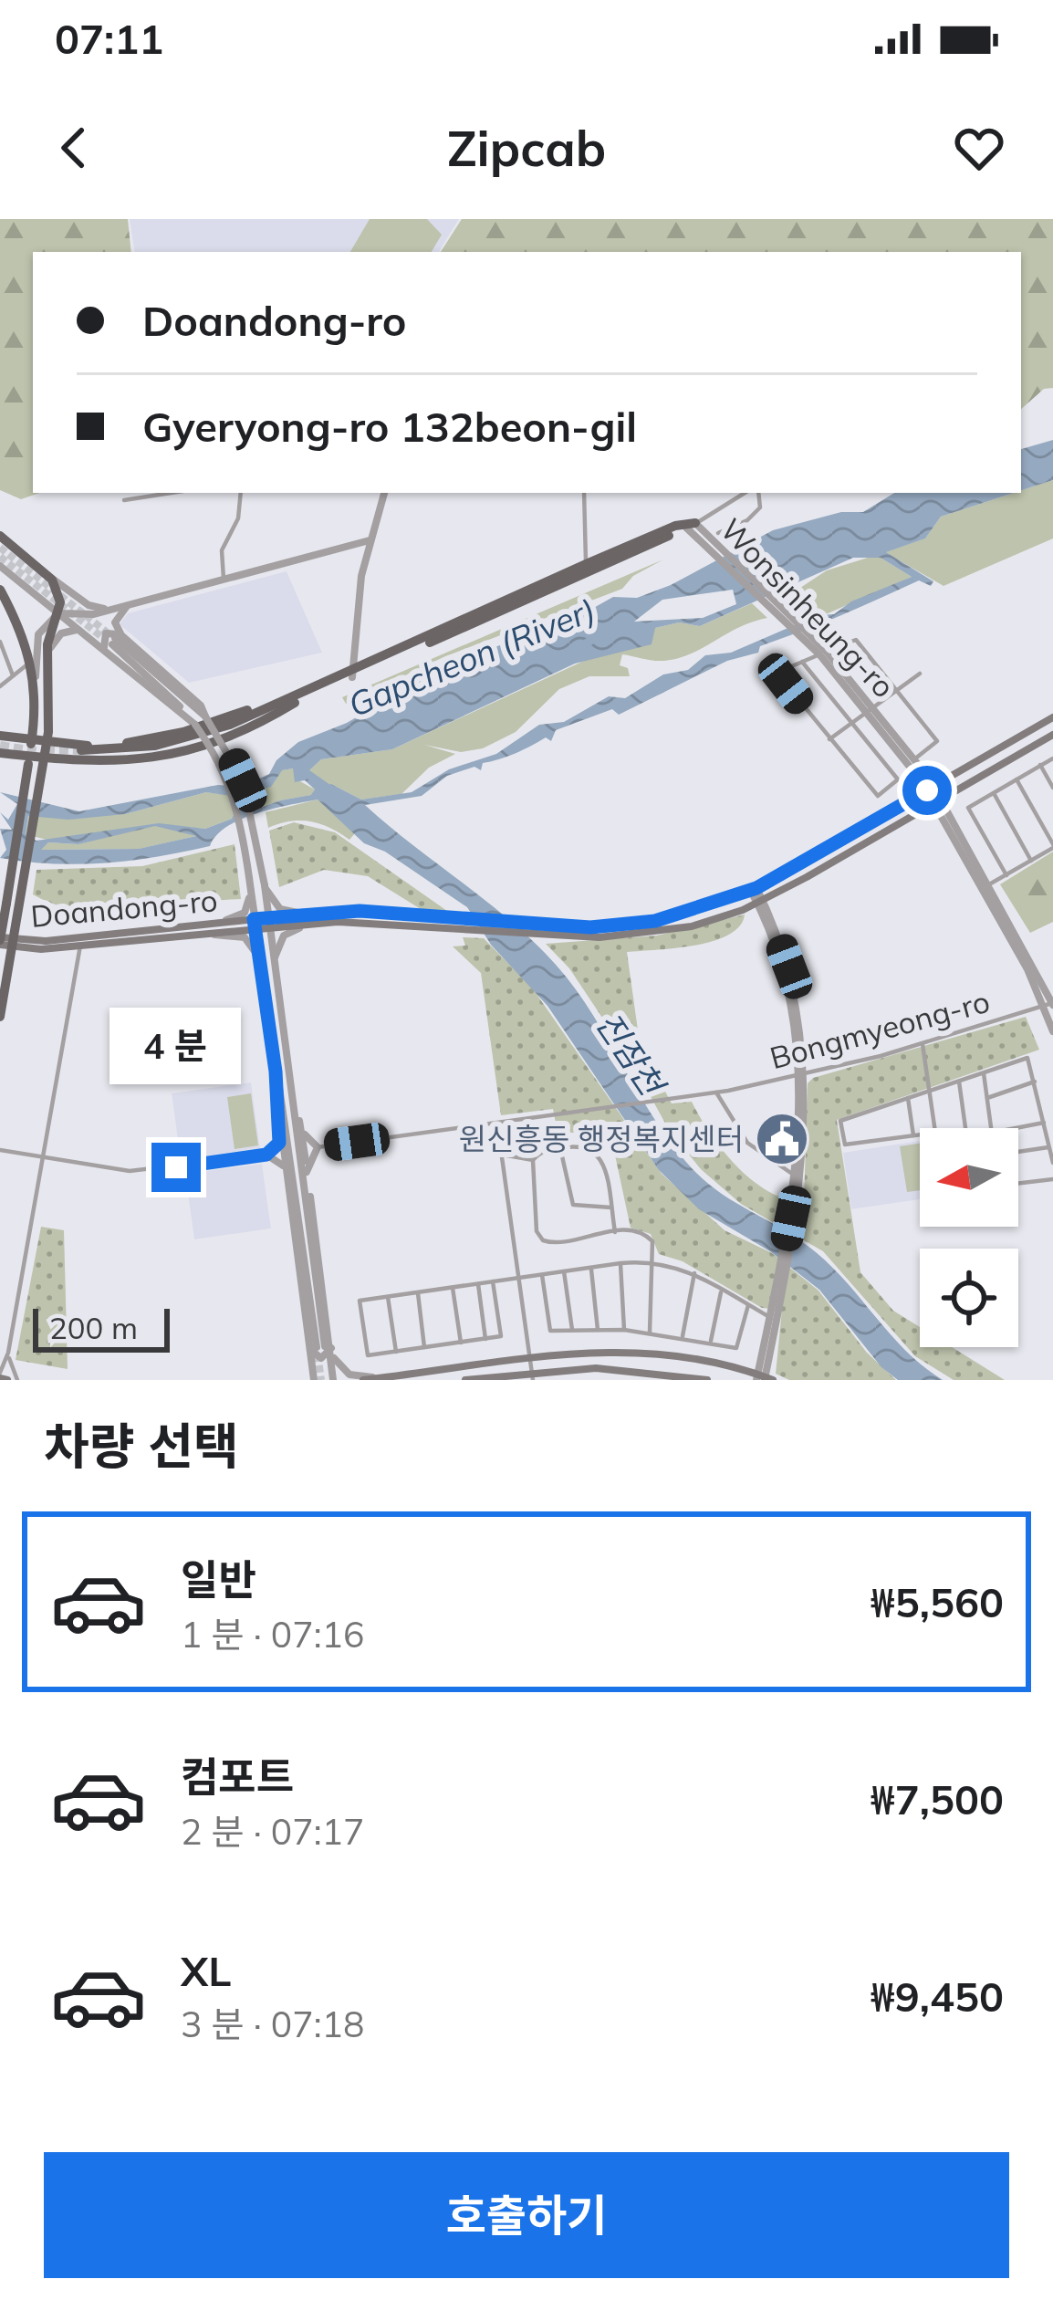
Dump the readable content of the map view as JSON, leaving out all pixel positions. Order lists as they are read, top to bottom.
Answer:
{
  "streets": {
    "main road": ["Doandong-ro"],
    "street": ["Wonsinheung-ro", "Bongmyeong-ro"]
  },
  "crossings": [
    ["Wonsinheung-ro", "Doandong-ro"],
    ["Wonsinheung-ro", "Bongmyeong-ro"]
  ],
  "water": ["Gapcheon (River)", "진잠천"],
  "places": {
    "public building": ["원신흥동 행정복지센터"]
  },
  "scale_bar": "200 m",
  "north": "left",
  "page": {
    "status": "07:11",
    "header": "Zipcab",
    "banner": ["Doandong-ro", "Gyeryong-ro 132beon-gil"],
    "bubble": "4 분",
    "scale": "200 m",
    "heading": "차량 선택",
    "list": [
      {
        "name": "일반",
        "note": "1 분 · 07:16",
        "value": "₩5,560"
      },
      {
        "name": "컴포트",
        "note": "2 분 · 07:17",
        "value": "₩7,500"
      },
      {
        "name": "XL",
        "note": "3 분 · 07:18",
        "value": "₩9,450"
      }
    ],
    "buttons": "호출하기"
  }
}
